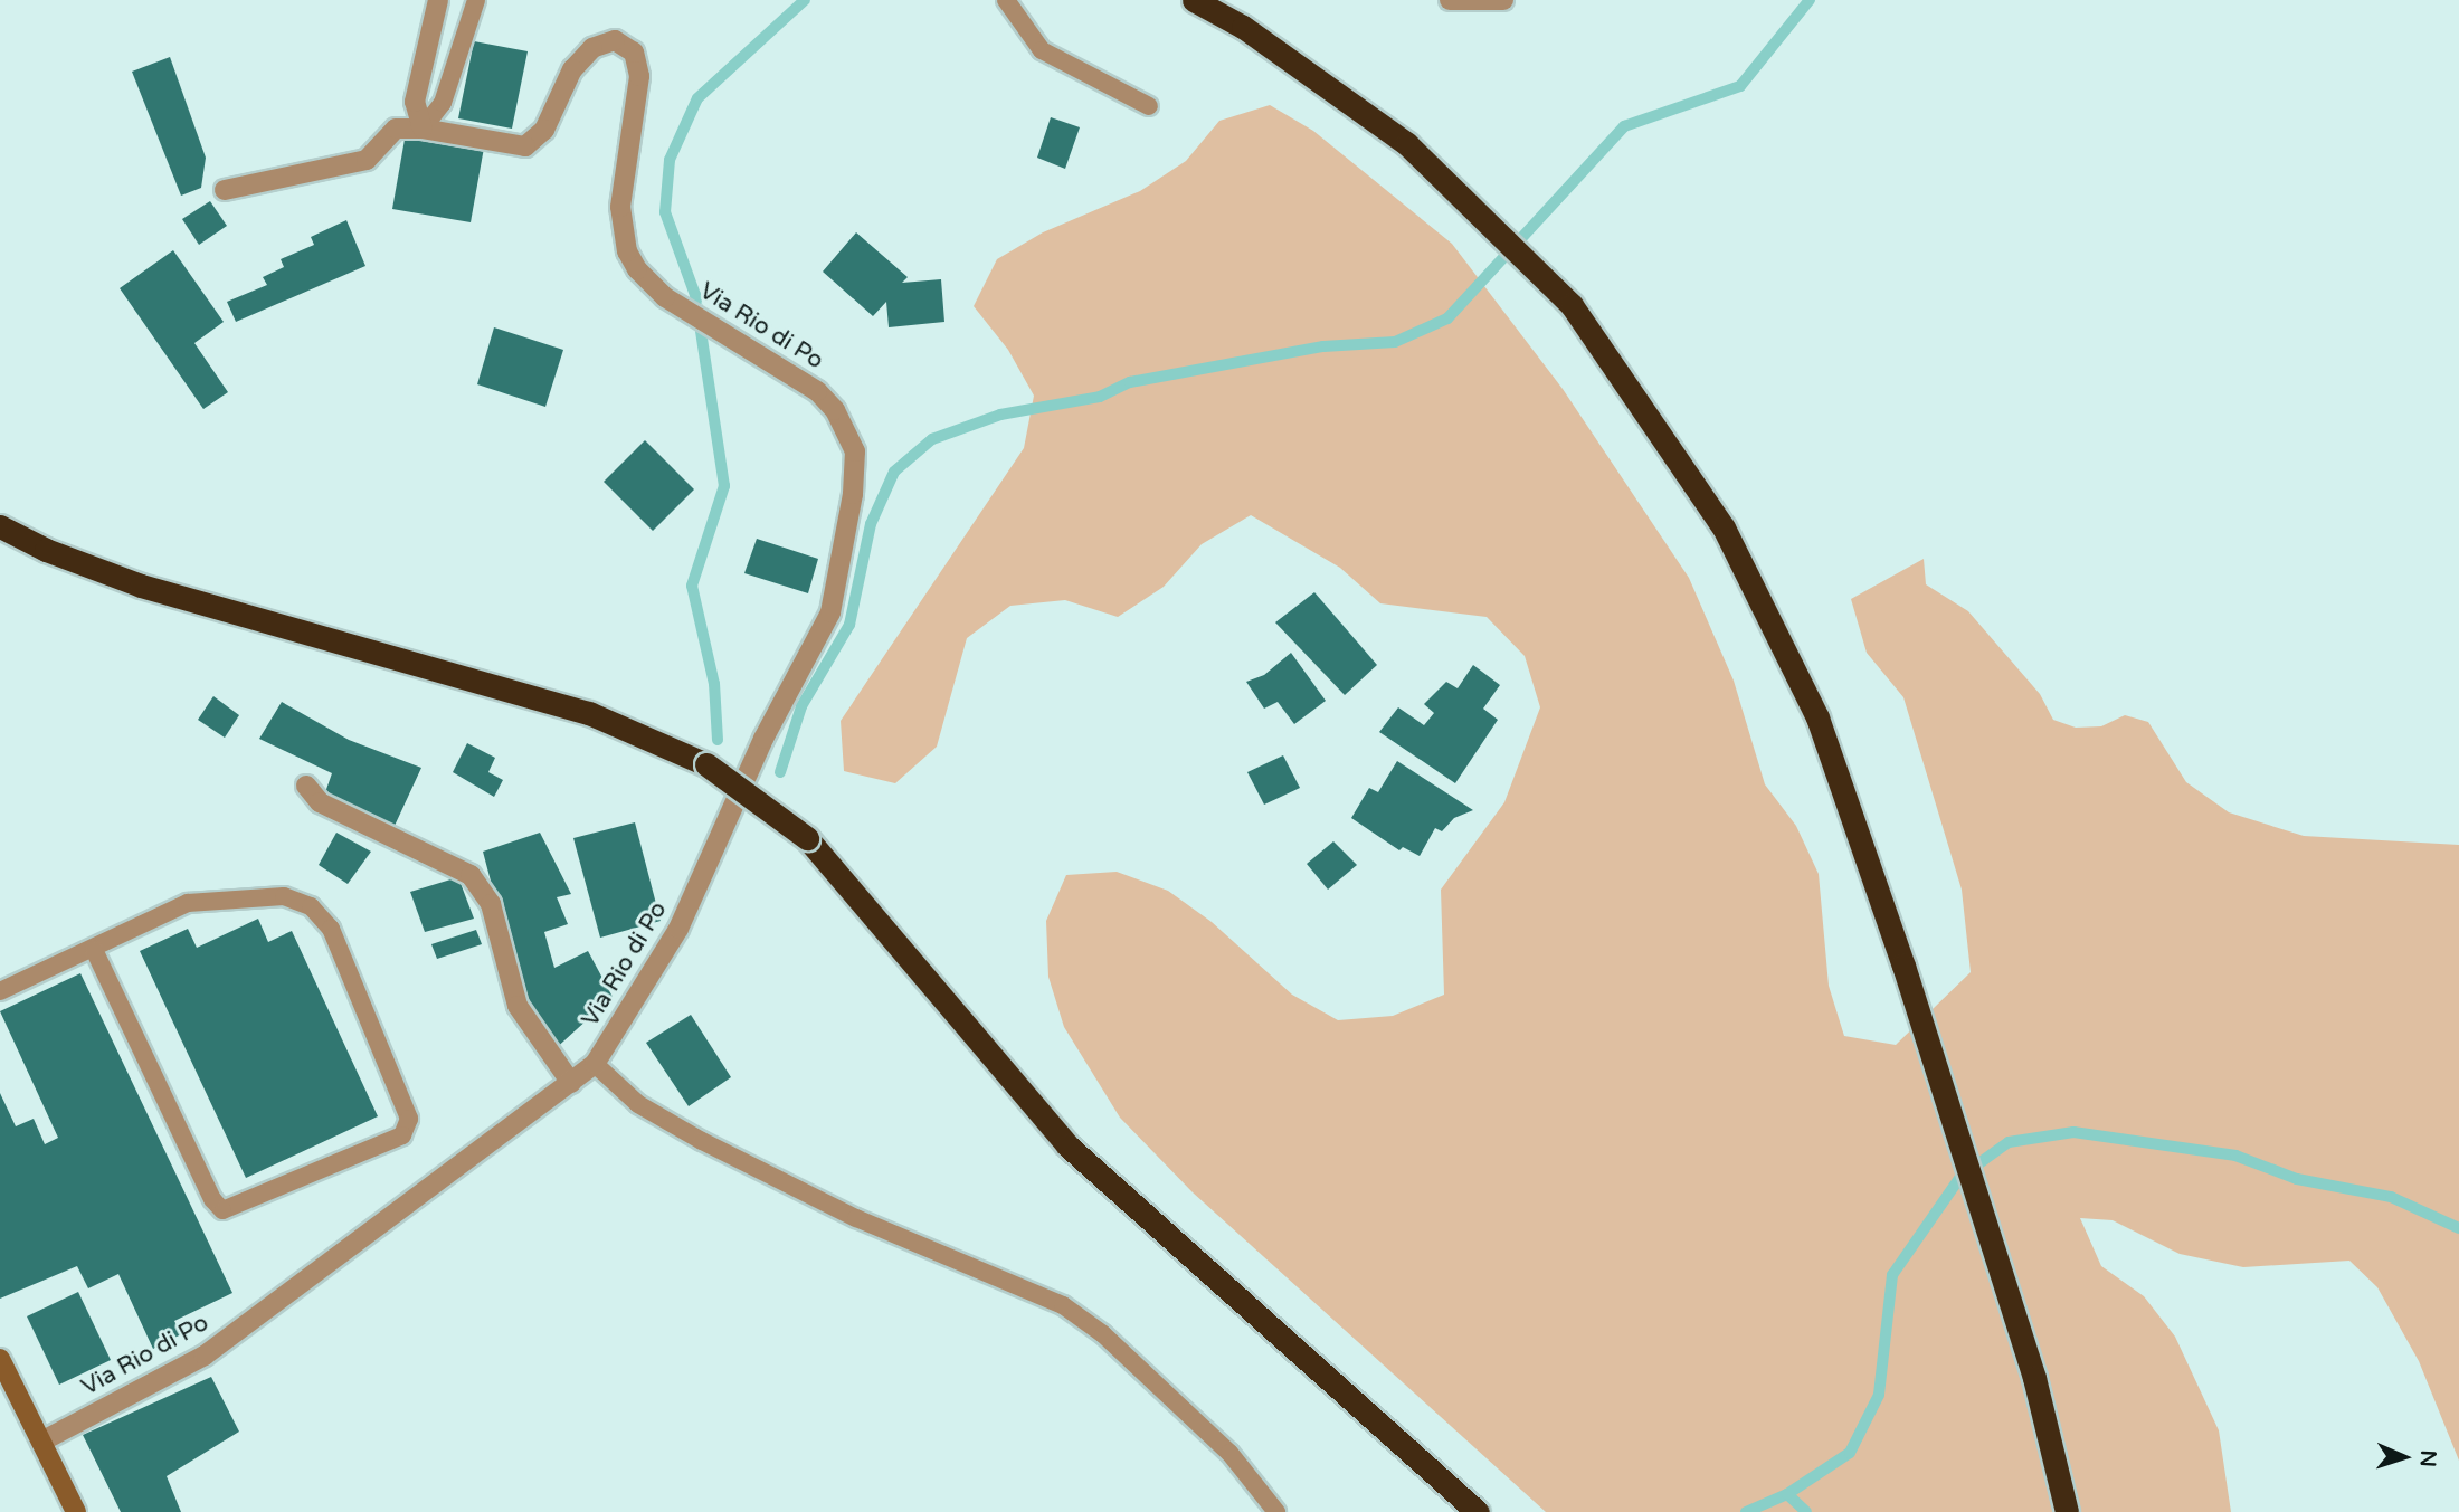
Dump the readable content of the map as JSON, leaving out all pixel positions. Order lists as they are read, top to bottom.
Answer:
{
  "streets": {
    "street": ["Via Rio di Po"]
  },
  "north": "right"
}
